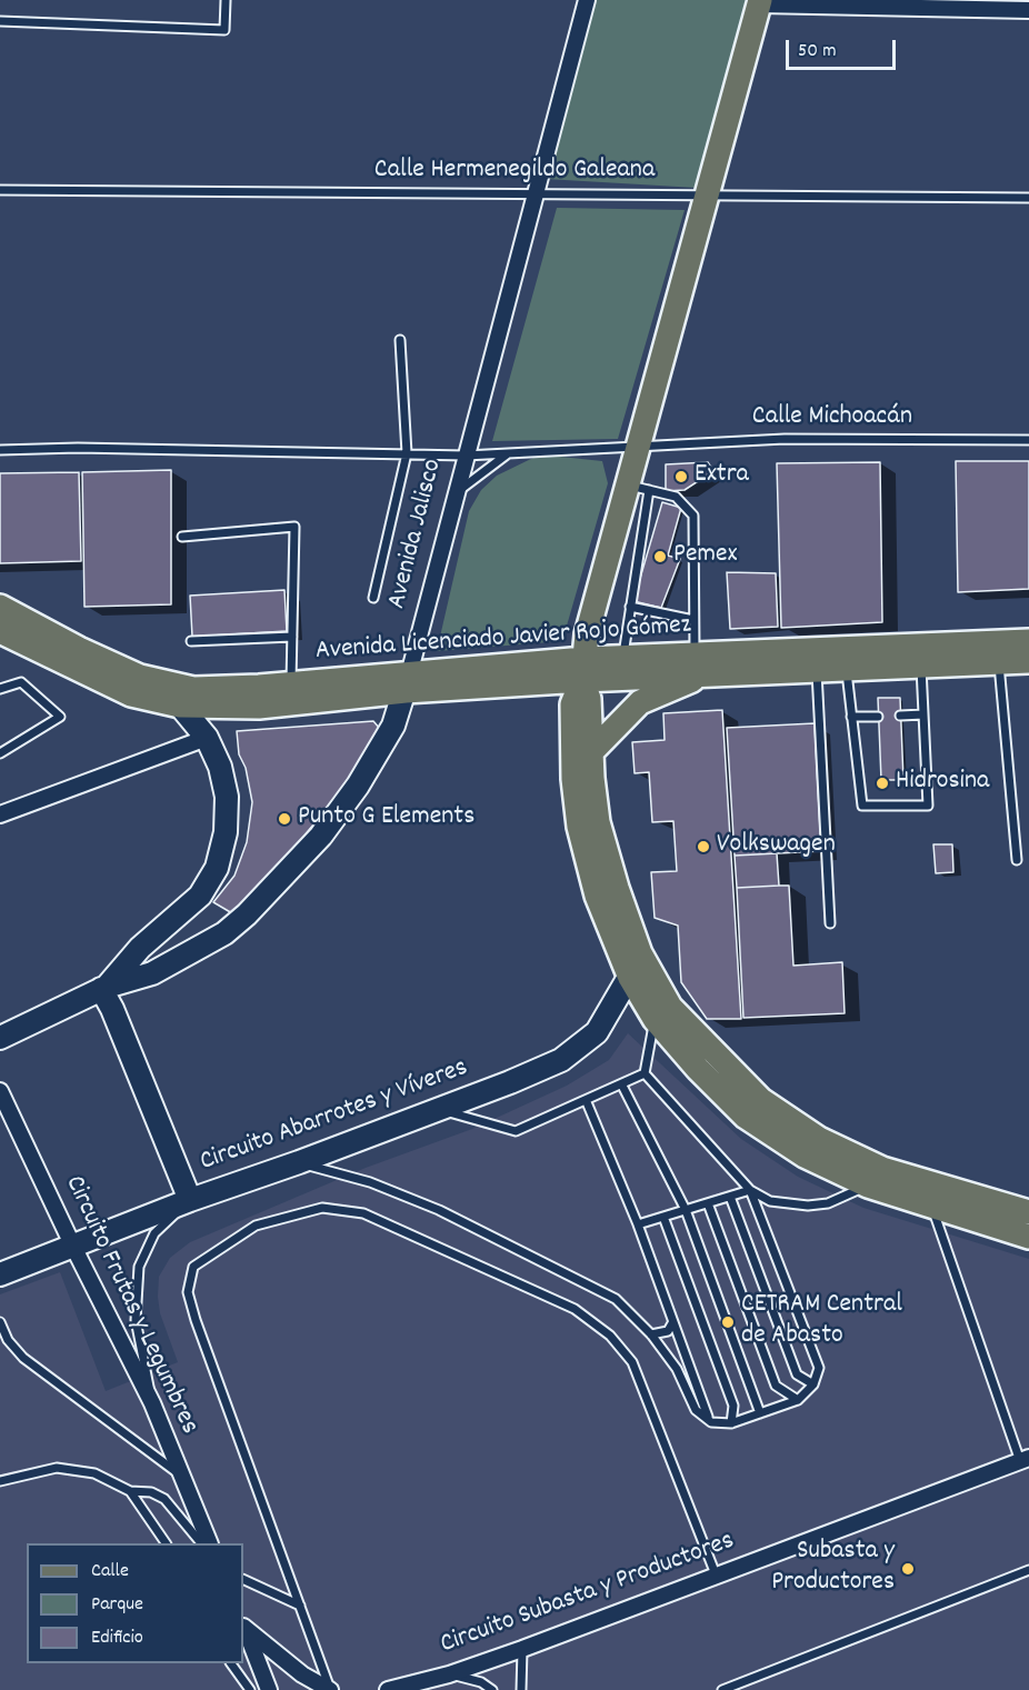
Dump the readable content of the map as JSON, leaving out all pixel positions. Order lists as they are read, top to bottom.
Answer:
{
  "streets": {
    "main road": ["Avenida Jalisco", "Avenida Licenciado Javier Rojo Gómez", "Circuito Abarrotes y Víveres"],
    "street": ["Circuito Frutas y Legumbres", "Circuito Subasta y Productores"],
    "lane": ["Calle Hermenegildo Galeana", "Calle Michoacán"]
  },
  "crossings": [
    ["Calle Hermenegildo Galeana", "Avenida Jalisco"],
    ["Calle Michoacán", "Avenida Jalisco"],
    ["Avenida Jalisco", "Avenida Licenciado Javier Rojo Gómez"],
    ["Circuito Abarrotes y Víveres", "Circuito Frutas y Legumbres"]
  ],
  "places": [
    "Extra",
    "Pemex",
    "Hidrosina",
    "Punto G Elements",
    "Volkswagen",
    "CETRAM Central de Abasto",
    "Subasta y Productores"
  ],
  "legend": ["Calle", "Parque", "Edificio"],
  "scale_bar": "50 m"
}
